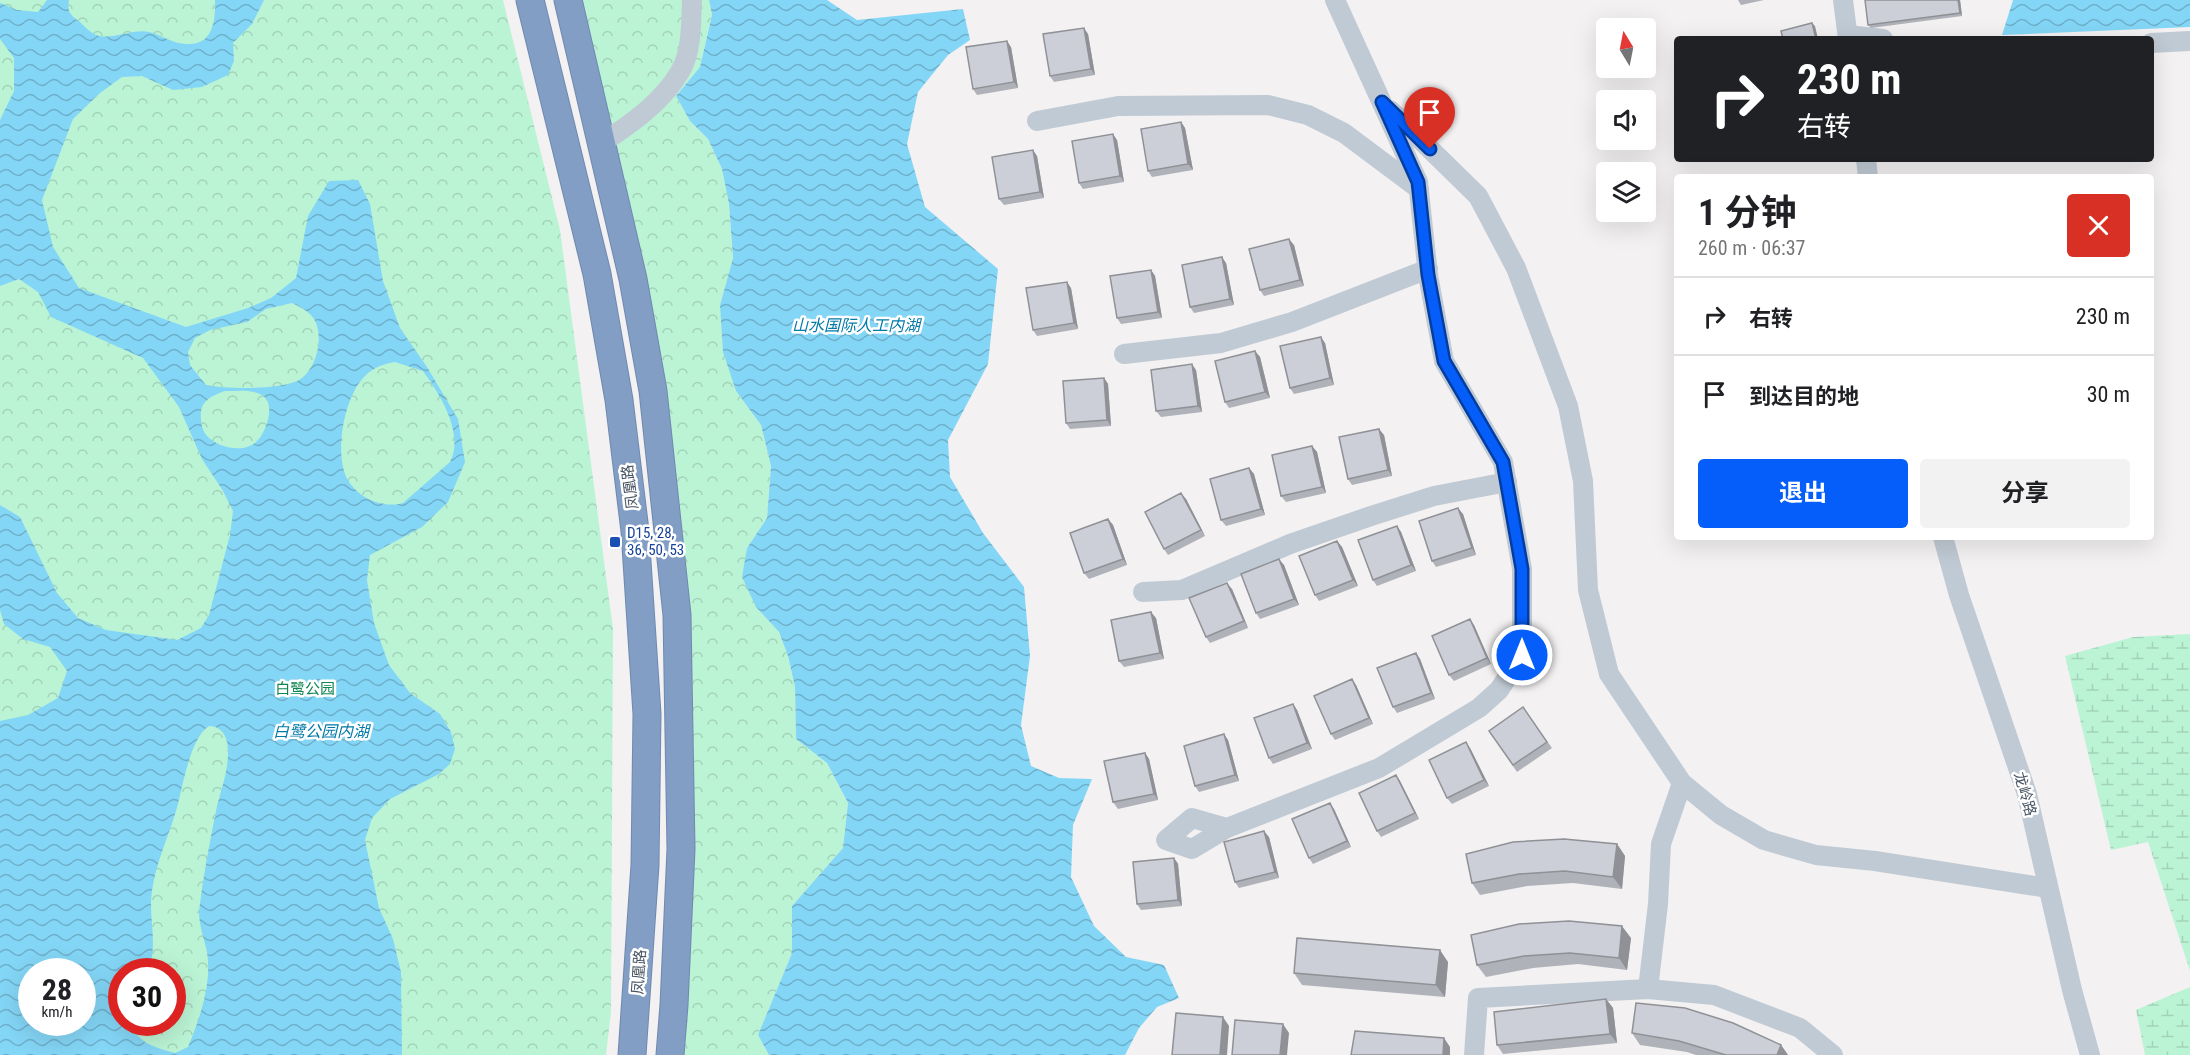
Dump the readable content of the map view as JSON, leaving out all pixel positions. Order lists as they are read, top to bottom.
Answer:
{
  "streets": {
    "highway": ["凤凰路"],
    "street": ["龙岭路"]
  },
  "water": ["山水国际人工内湖", "白鹭公园内湖"],
  "parks": ["白鹭公园"],
  "places": {
    "transit": ["D15, 28, 36, 50, 53"]
  },
  "north": "top",
  "page": {
    "turn": ["230 m", "右转"],
    "heading": ["1 分钟", "260 m · 06:37"],
    "list": [
      {
        "name": "右转",
        "value": "230 m"
      },
      {
        "name": "到达目的地",
        "value": "30 m"
      }
    ],
    "buttons": ["退出", "分享"],
    "speed": "28 km/h",
    "limit": "30"
  }
}
